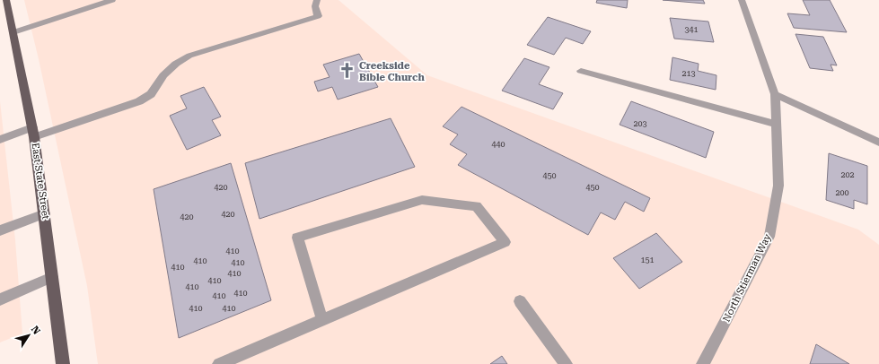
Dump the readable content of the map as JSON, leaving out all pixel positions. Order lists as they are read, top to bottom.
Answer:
{
  "streets": {
    "main road": ["East State Street"],
    "street": ["North Stierman Way"]
  },
  "places": {
    "church": ["Creekside Bible Church"]
  },
  "house_numbers": [
    "341",
    "213",
    "203",
    "440",
    "202",
    "450",
    "420",
    "450",
    "200",
    "420",
    "420",
    "410",
    "151",
    "410",
    "410",
    "410",
    "410",
    "410",
    "410",
    "410",
    "410",
    "410",
    "410"
  ],
  "north": "top right"
}
